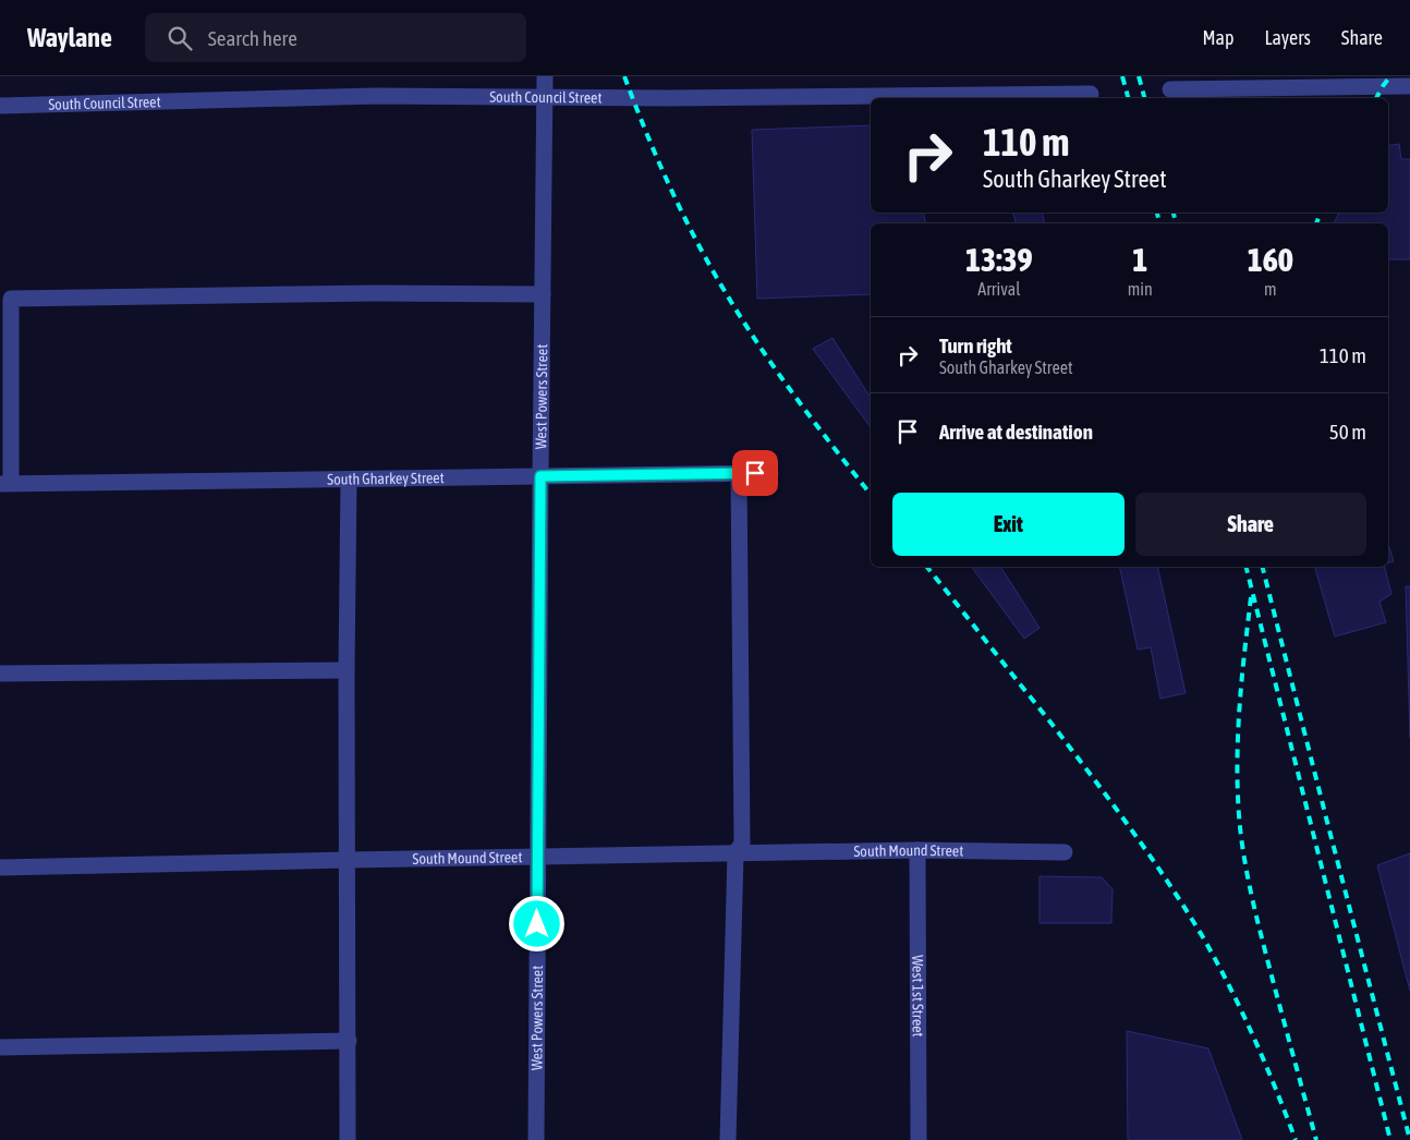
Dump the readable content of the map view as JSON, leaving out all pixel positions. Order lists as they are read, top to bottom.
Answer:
{
  "streets": {
    "street": [
      "South Council Street",
      "West Powers Street",
      "South Gharkey Street",
      "South Mound Street",
      "West 1st Street"
    ]
  },
  "crossings": [
    ["South Council Street", "West Powers Street"],
    ["West Powers Street", "South Gharkey Street"],
    ["West Powers Street", "South Mound Street"],
    ["South Mound Street", "West 1st Street"]
  ],
  "page": {
    "header": "Waylane",
    "search": "Search here",
    "nav": ["Map", "Layers", "Share"],
    "turn": ["110 m", "South Gharkey Street"],
    "eta": [
      "13:39",
      "Arrival",
      "1",
      "min",
      "160",
      "m"
    ],
    "list": [
      {
        "name": "Turn right",
        "note": "South Gharkey Street",
        "value": "110 m"
      },
      {
        "name": "Arrive at destination",
        "value": "50 m"
      }
    ],
    "buttons": ["Exit", "Share"]
  }
}
